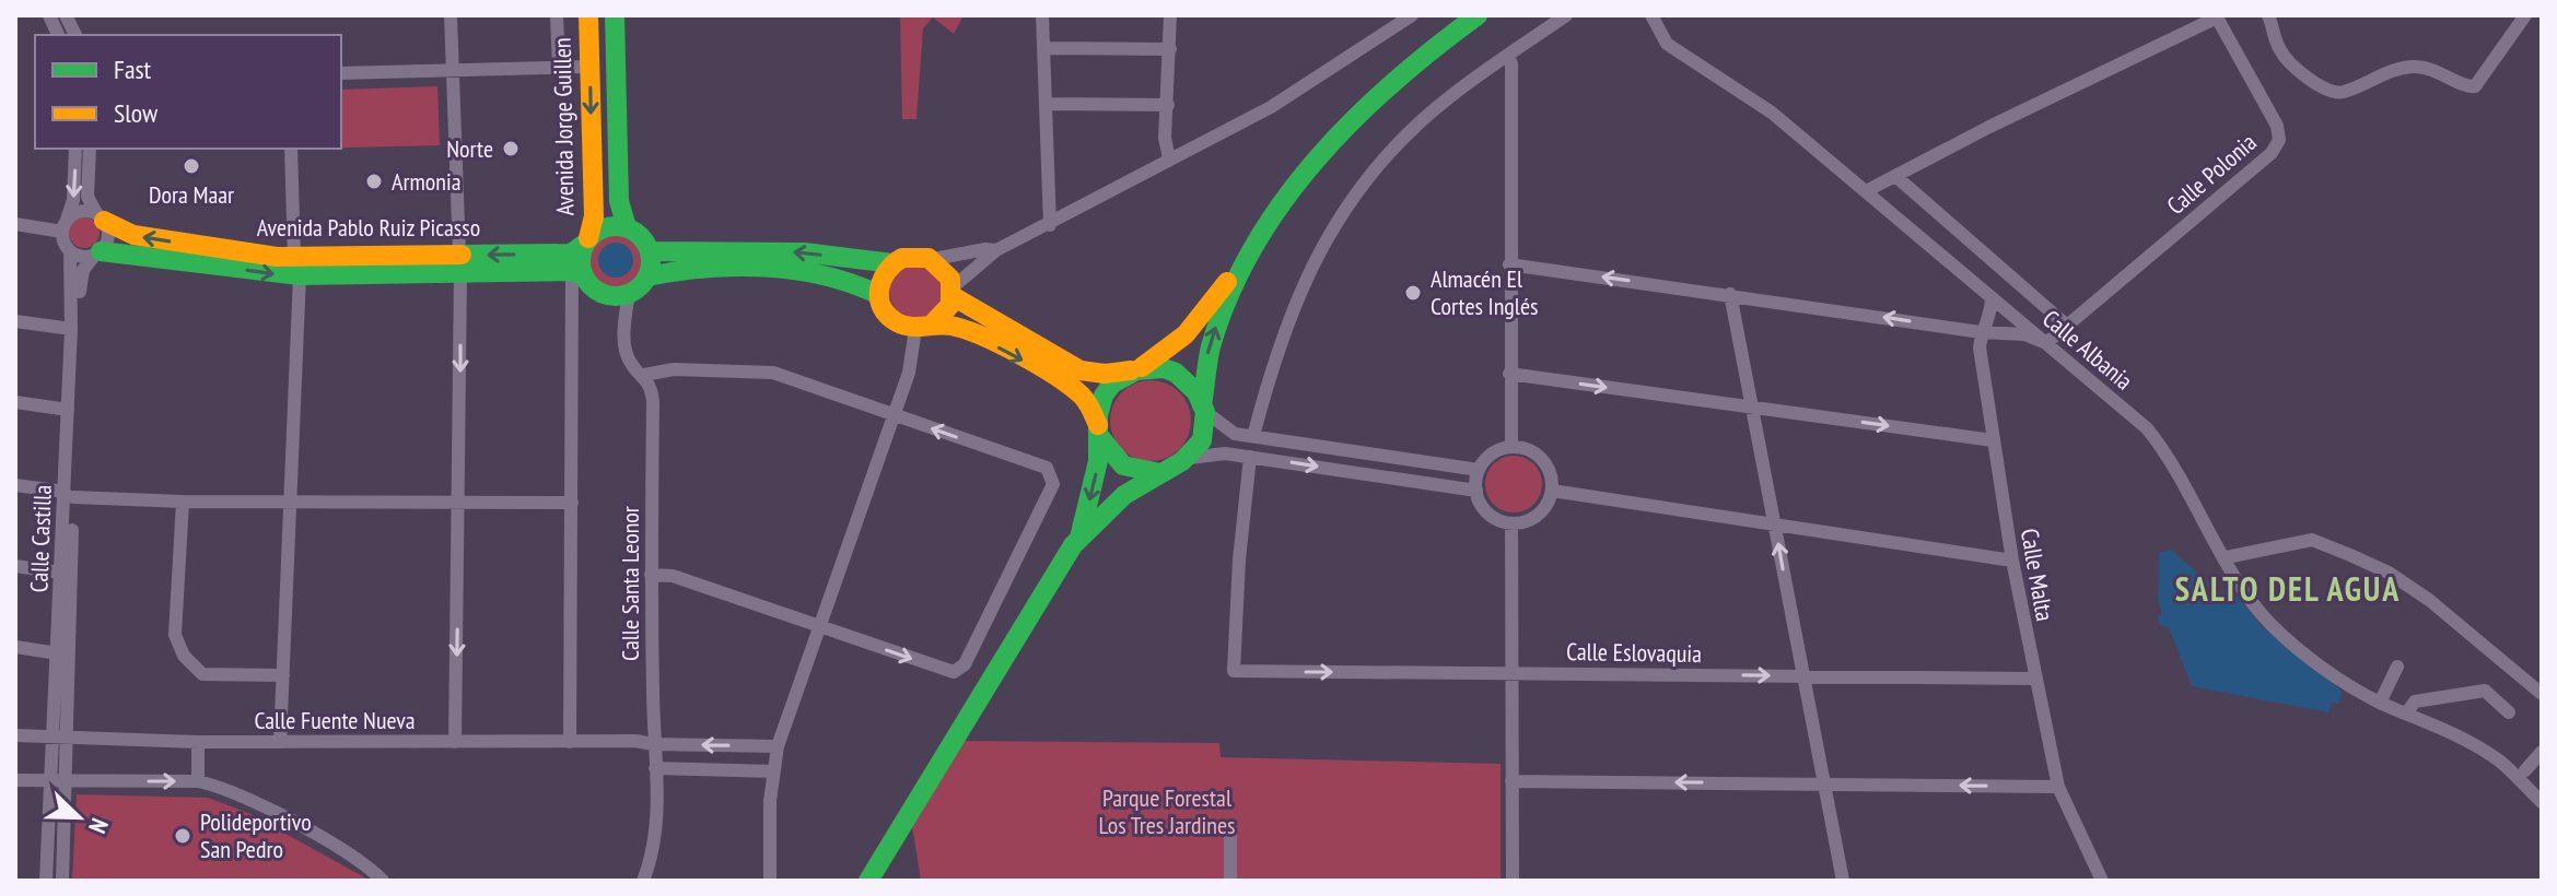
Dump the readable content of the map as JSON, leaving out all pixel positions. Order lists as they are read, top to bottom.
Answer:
{
  "streets": {
    "street": [
      "Avenida Jorge Guillen",
      "Calle Polonia",
      "Avenida Pablo Ruiz Picasso",
      "Calle Albania",
      "Calle Castilla",
      "Calle Malta",
      "Calle Santa Leonor",
      "Calle Eslovaquia",
      "Calle Fuente Nueva"
    ]
  },
  "crossings": [
    ["Avenida Jorge Guillen", "Avenida Pablo Ruiz Picasso"],
    ["Avenida Jorge Guillen", "Calle Santa Leonor"],
    ["Calle Polonia", "Calle Albania"],
    ["Avenida Pablo Ruiz Picasso", "Calle Castilla"],
    ["Avenida Pablo Ruiz Picasso", "Calle Santa Leonor"],
    ["Calle Castilla", "Calle Fuente Nueva"],
    ["Calle Malta", "Calle Eslovaquia"],
    ["Calle Santa Leonor", "Calle Fuente Nueva"]
  ],
  "districts": ["SALTO DEL AGUA"],
  "parks": ["Parque Forestal Los Tres Jardines"],
  "places": [
    "Norte",
    "Dora Maar",
    "Armonia",
    "Almacén El Cortes Inglés",
    "Polideportivo San Pedro"
  ],
  "legend": ["Fast", "Slow"],
  "north": "bottom right"
}
